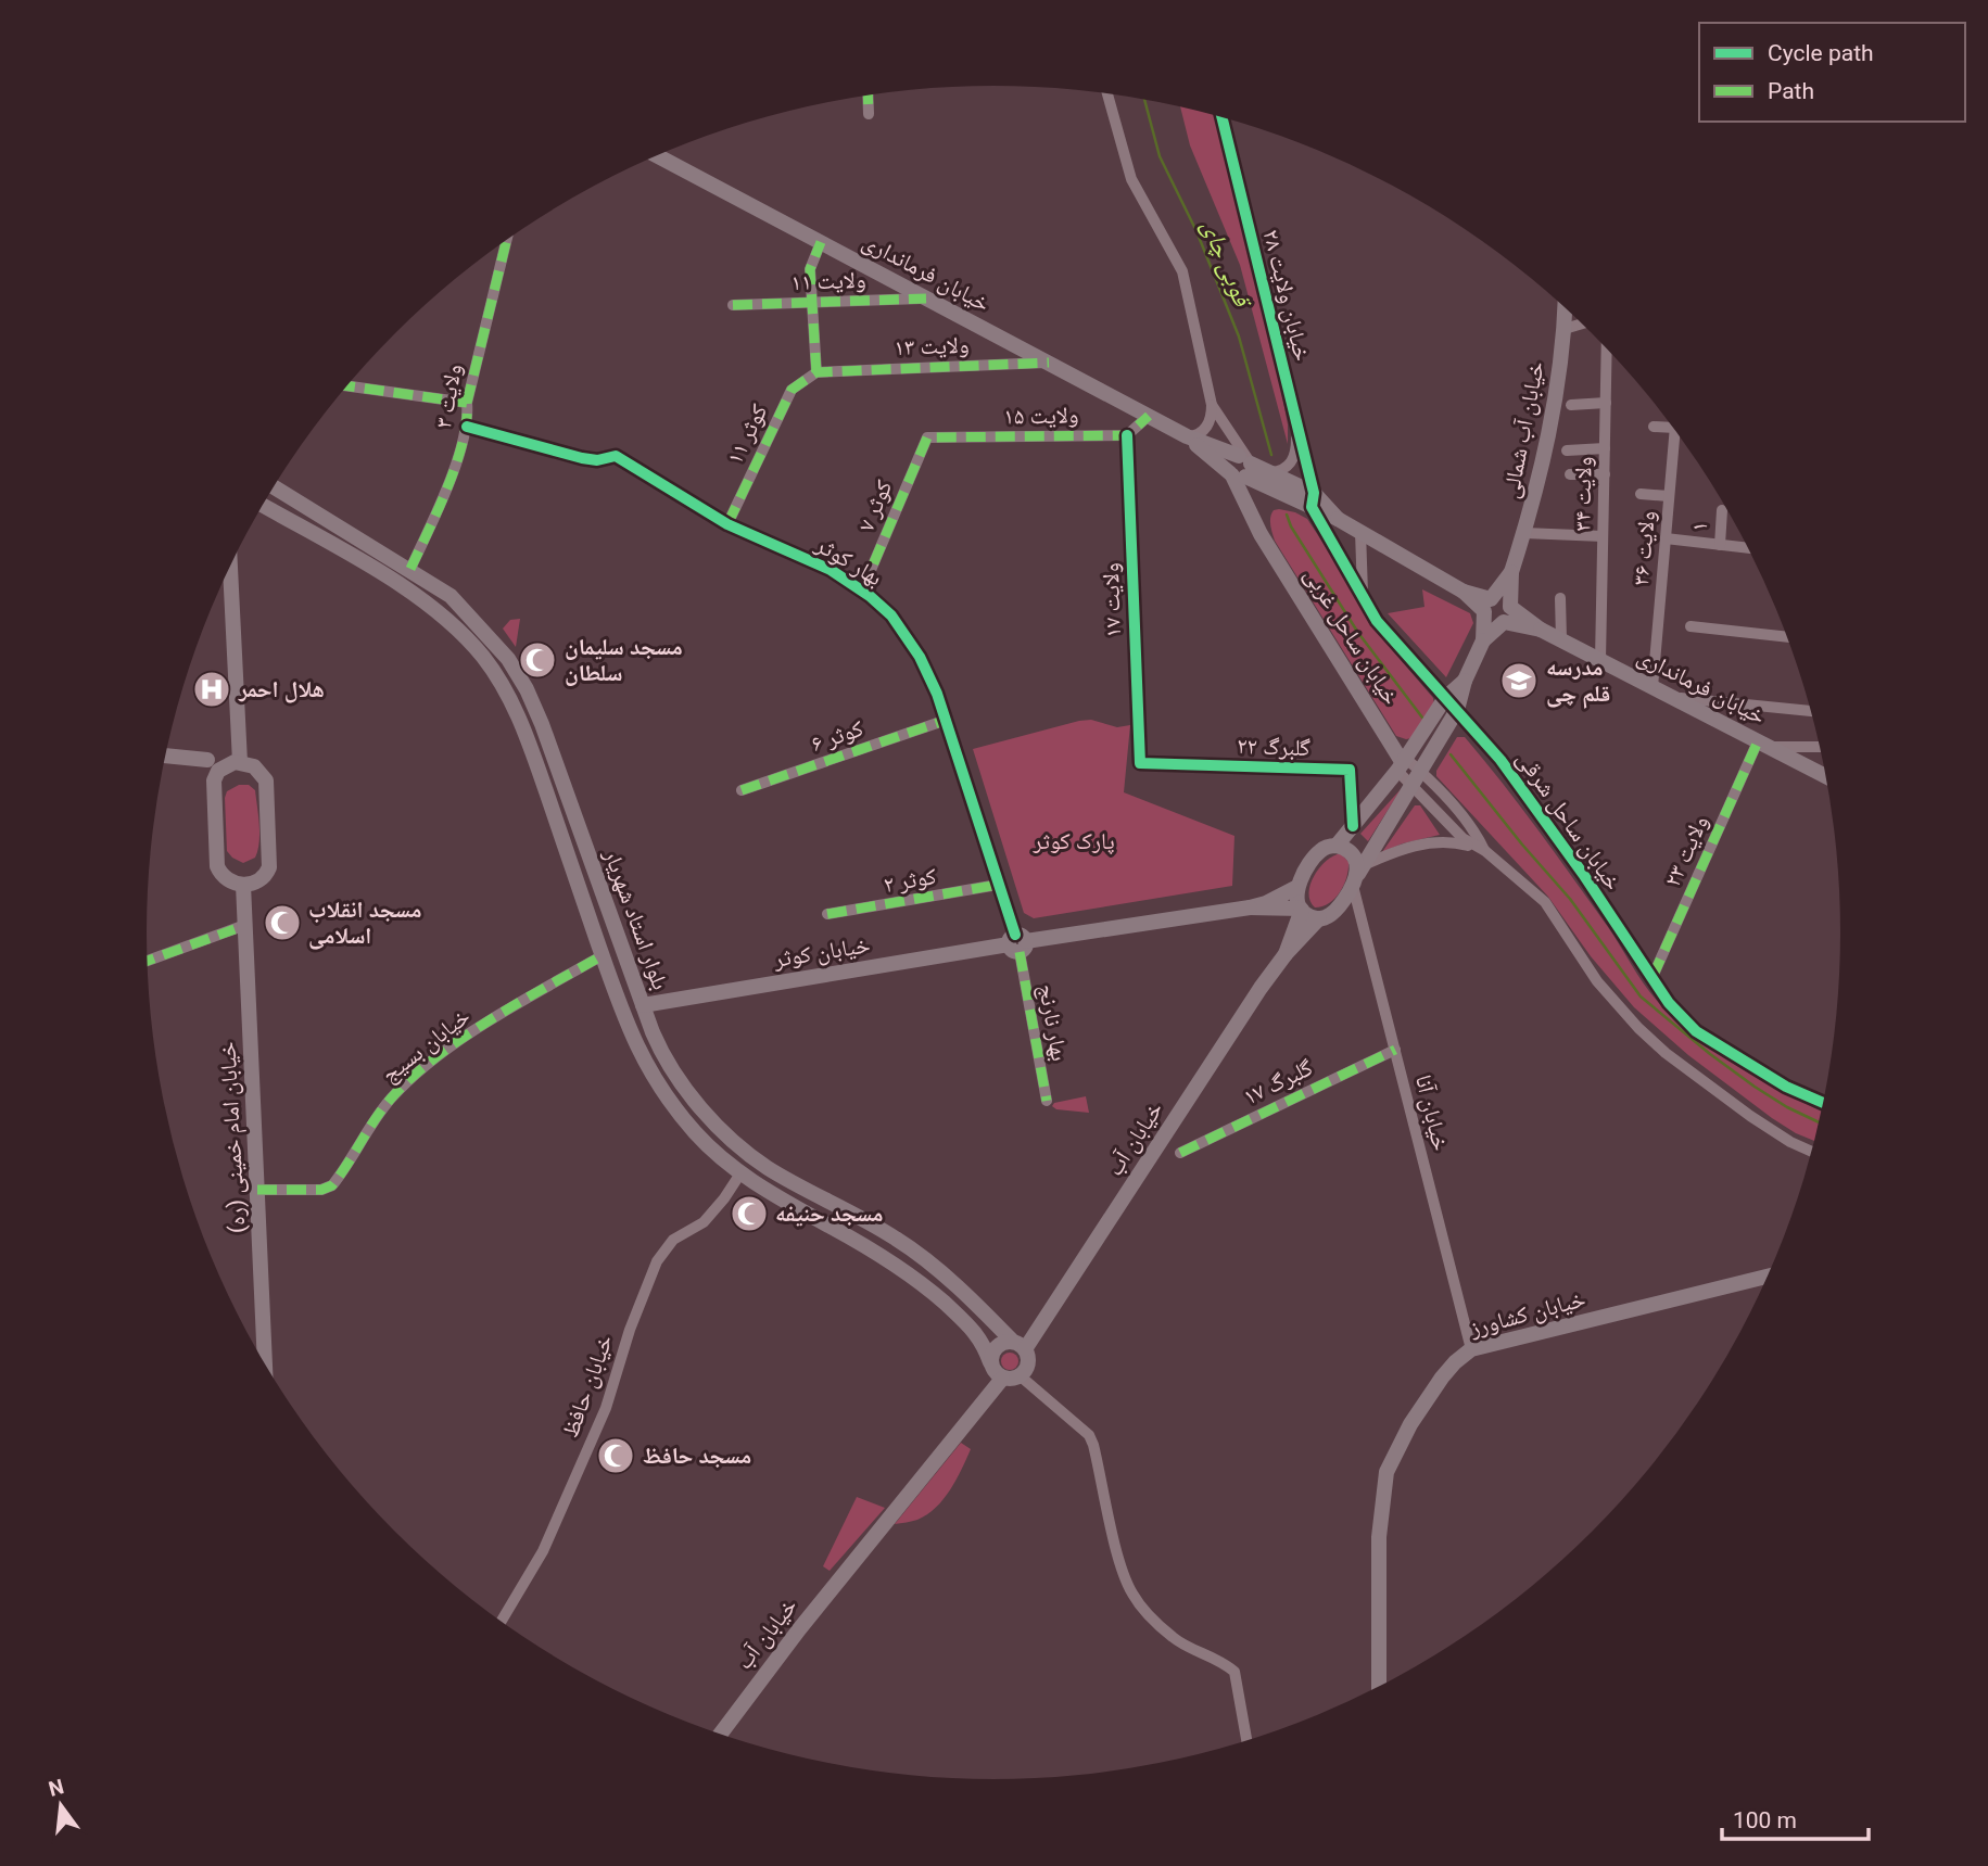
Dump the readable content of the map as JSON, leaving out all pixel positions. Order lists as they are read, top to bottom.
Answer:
{
  "streets": {
    "main road": [
      "خیابان فرمانداری",
      "خیابان آب شمالی",
      "خیابان ساحل غربی",
      "بلوار استاد شهریار",
      "خیابان کوثر",
      "خیابان امام خمینی (ره)",
      "خیابان آب",
      "خیابان کشاورز"
    ],
    "street": [
      "ولایت ۱۱",
      "خیابان ولایت ۲۸",
      "ولایت ۱۳",
      "ولایت ۳",
      "ولایت ۱۵",
      "کوثر ۱۱",
      "ولایت ۳۴",
      "کوثر ۷",
      "۱",
      "ولایت ۳۶",
      "بهار کوثر",
      "ولایت ۱۷",
      "کوثر ۶",
      "گلبرگ ۲۲",
      "خیابان ساحل شرقی",
      "ولایت ۲۳",
      "کوثر ۲",
      "بهار نارنج",
      "خیابان بسیج",
      "گلبرگ ۱۷",
      "خیابان آنا",
      "خیابان حافظ"
    ]
  },
  "crossings": [
    ["خیابان فرمانداری", "ولایت ۱۱"],
    ["خیابان فرمانداری", "خیابان ولایت ۲۸"],
    ["خیابان فرمانداری", "ولایت ۱۳"],
    ["خیابان فرمانداری", "خیابان آب شمالی"],
    ["خیابان فرمانداری", "ولایت ۳۴"],
    ["خیابان فرمانداری", "ولایت ۳۶"],
    ["خیابان فرمانداری", "خیابان ساحل غربی"],
    ["خیابان فرمانداری", "خیابان ساحل شرقی"],
    ["خیابان فرمانداری", "ولایت ۲۳"],
    ["خیابان ولایت ۲۸", "خیابان ساحل شرقی"],
    ["ولایت ۱۳", "کوثر ۱۱"],
    ["ولایت ۳", "بهار کوثر"],
    ["ولایت ۳", "بلوار استاد شهریار"],
    ["ولایت ۱۵", "کوثر ۷"],
    ["ولایت ۱۵", "ولایت ۱۷"],
    ["کوثر ۱۱", "بهار کوثر"],
    ["کوثر ۷", "بهار کوثر"],
    ["بهار کوثر", "کوثر ۶"],
    ["بهار کوثر", "کوثر ۲"],
    ["بهار کوثر", "خیابان کوثر"],
    ["بهار کوثر", "بهار نارنج"],
    ["ولایت ۱۷", "گلبرگ ۲۲"],
    ["خیابان ساحل شرقی", "ولایت ۲۳"],
    ["بلوار استاد شهریار", "خیابان کوثر"],
    ["بلوار استاد شهریار", "خیابان بسیج"],
    ["بلوار استاد شهریار", "خیابان آب"],
    ["بلوار استاد شهریار", "خیابان حافظ"],
    ["خیابان کوثر", "بهار نارنج"],
    ["خیابان کوثر", "خیابان آنا"],
    ["خیابان کوثر", "خیابان آب"],
    ["خیابان بسیج", "خیابان امام خمینی (ره)"],
    ["گلبرگ ۱۷", "خیابان آنا"],
    ["خیابان آنا", "خیابان آب"],
    ["خیابان آنا", "خیابان کشاورز"]
  ],
  "water": ["قوبی چای"],
  "parks": ["پارک کوثر"],
  "places": {
    "mosque": [
      "مسجد سلیمان سلطان",
      "مسجد انقلاب اسلامی",
      "مسجد حنیفه",
      "مسجد حافظ"
    ],
    "school or university": ["مدرسه قلم چی"],
    "hospital": ["هلال احمر"]
  },
  "legend": ["Cycle path", "Path"],
  "scale_bar": "100 m",
  "north": "top"
}
